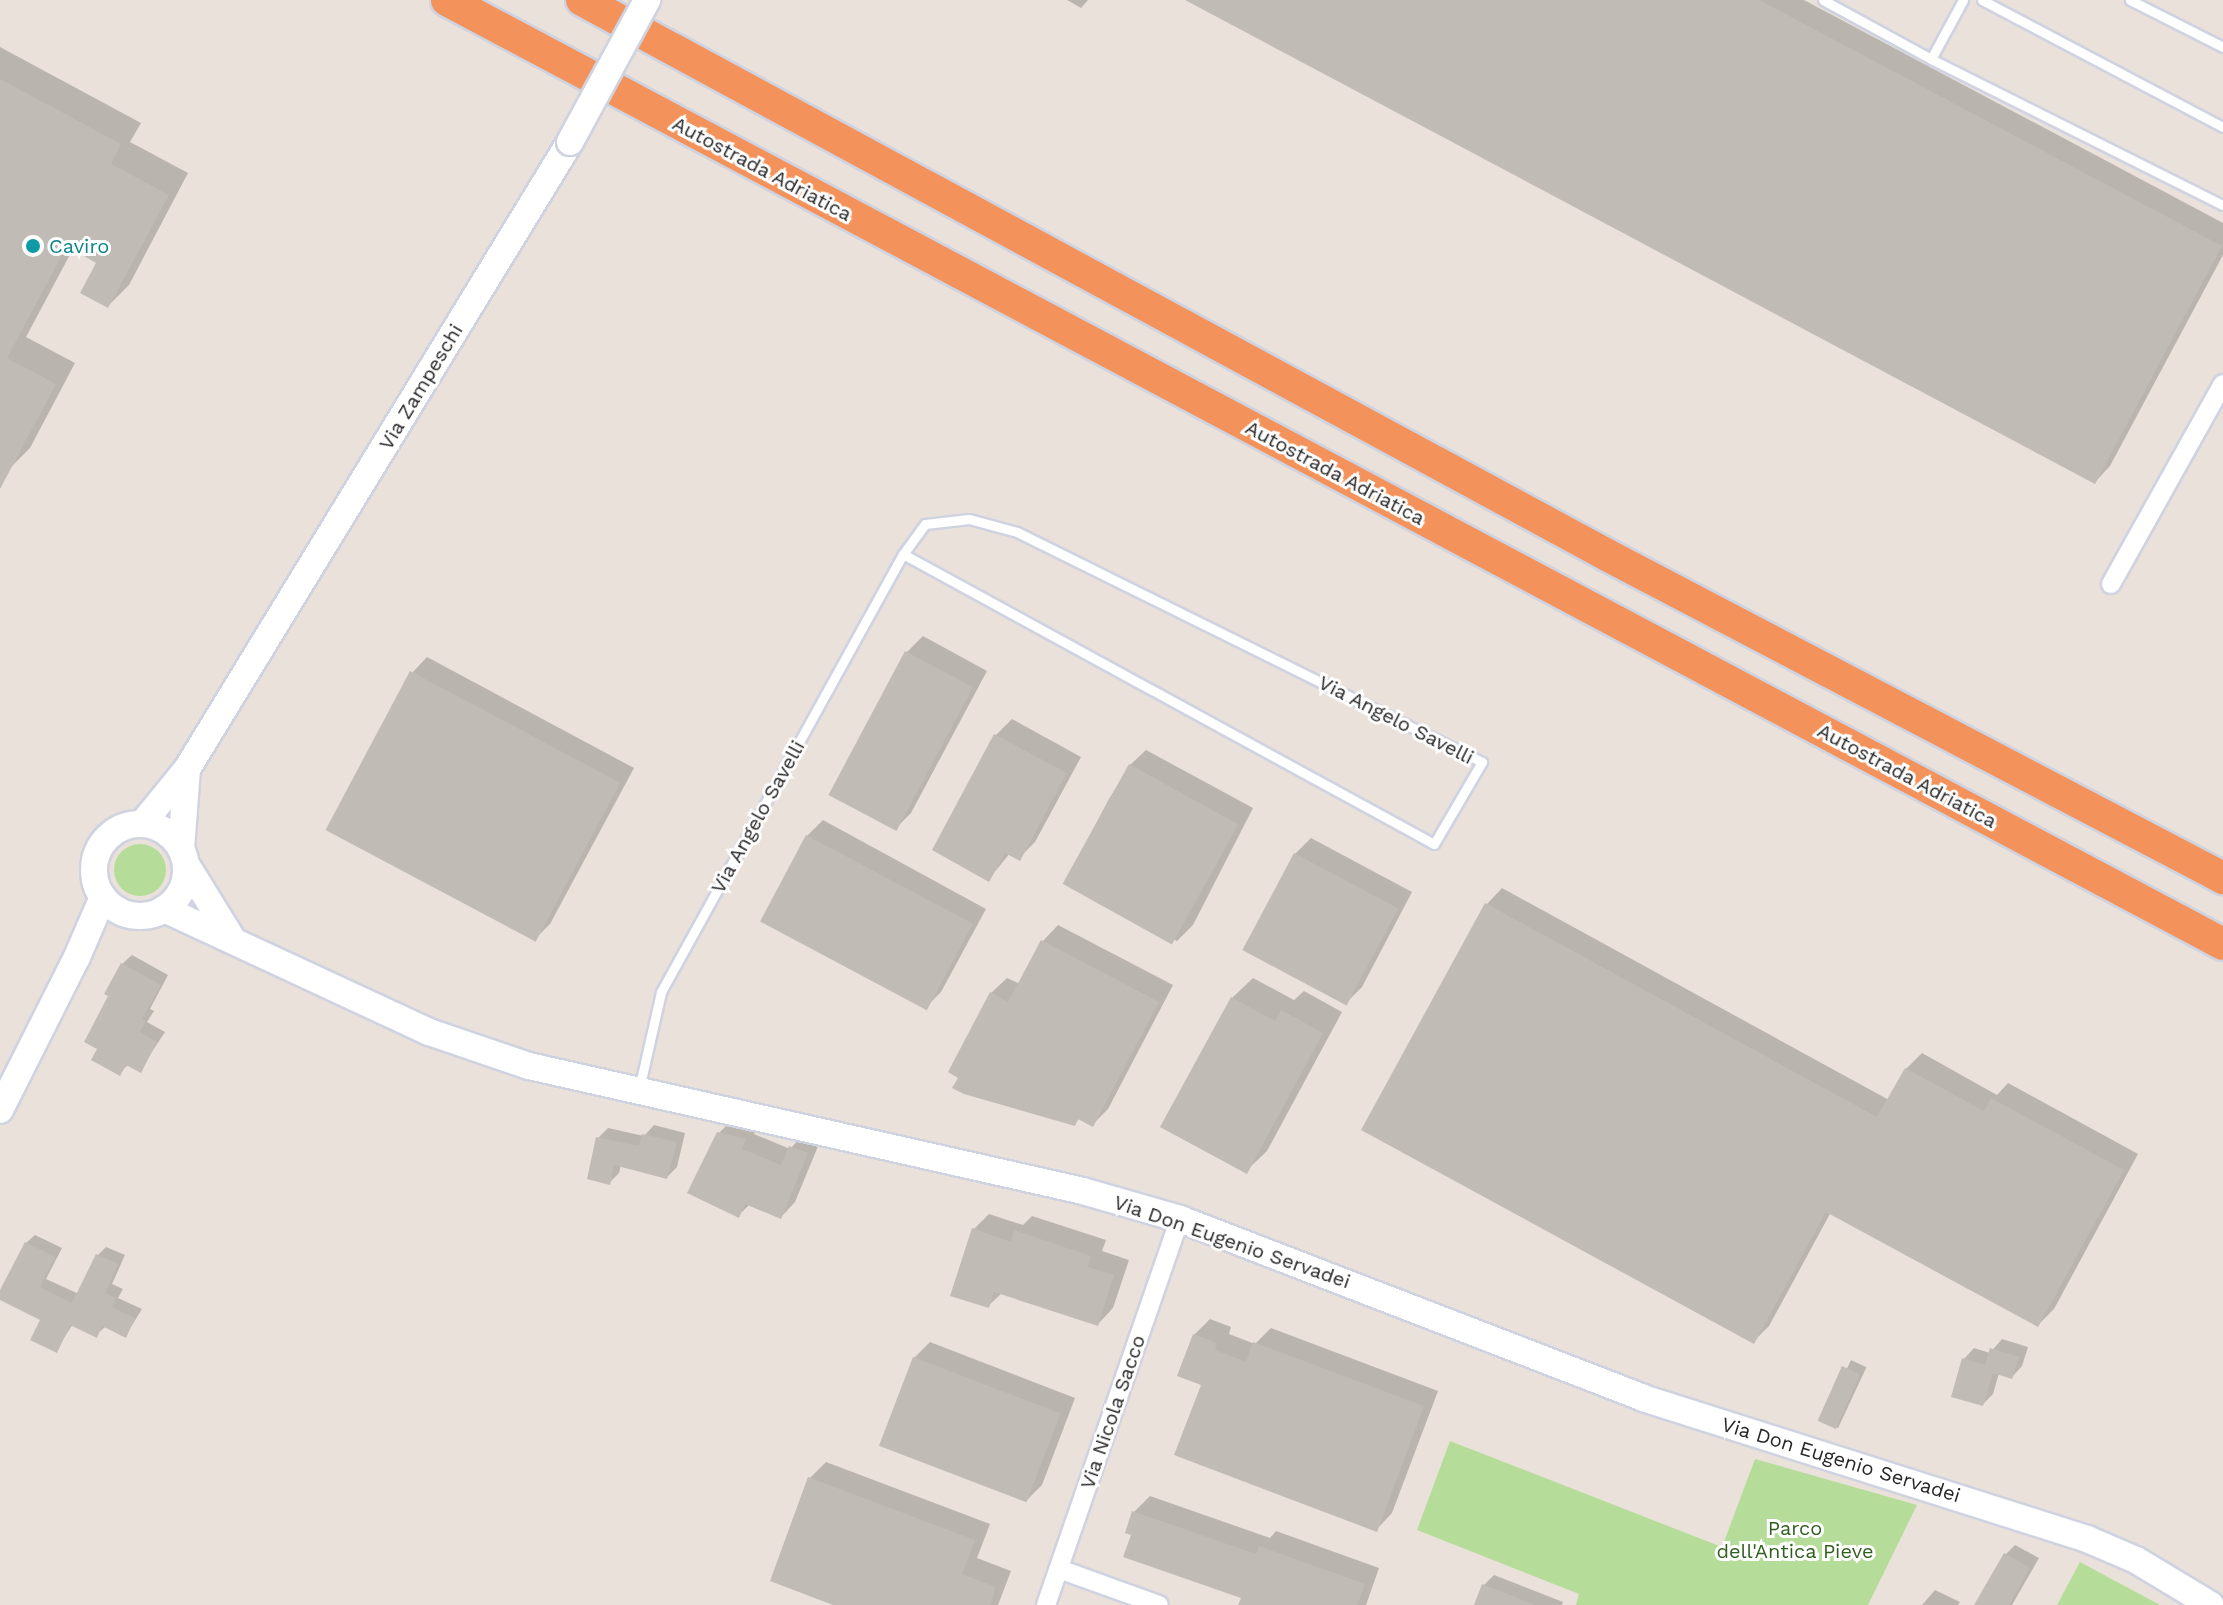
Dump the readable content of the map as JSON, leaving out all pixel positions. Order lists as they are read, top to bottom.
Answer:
{
  "streets": {
    "highway": ["Autostrada Adriatica"],
    "street": ["Via Zampeschi", "Via Don Eugenio Servadei", "Via Nicola Sacco"],
    "lane": ["Via Angelo Savelli"]
  },
  "crossings": [
    ["Via Zampeschi", "Via Don Eugenio Servadei"],
    ["Via Angelo Savelli", "Via Don Eugenio Servadei"],
    ["Via Don Eugenio Servadei", "Via Nicola Sacco"]
  ],
  "parks": ["Parco dell'Antica Pieve"],
  "places": ["Caviro"]
}
